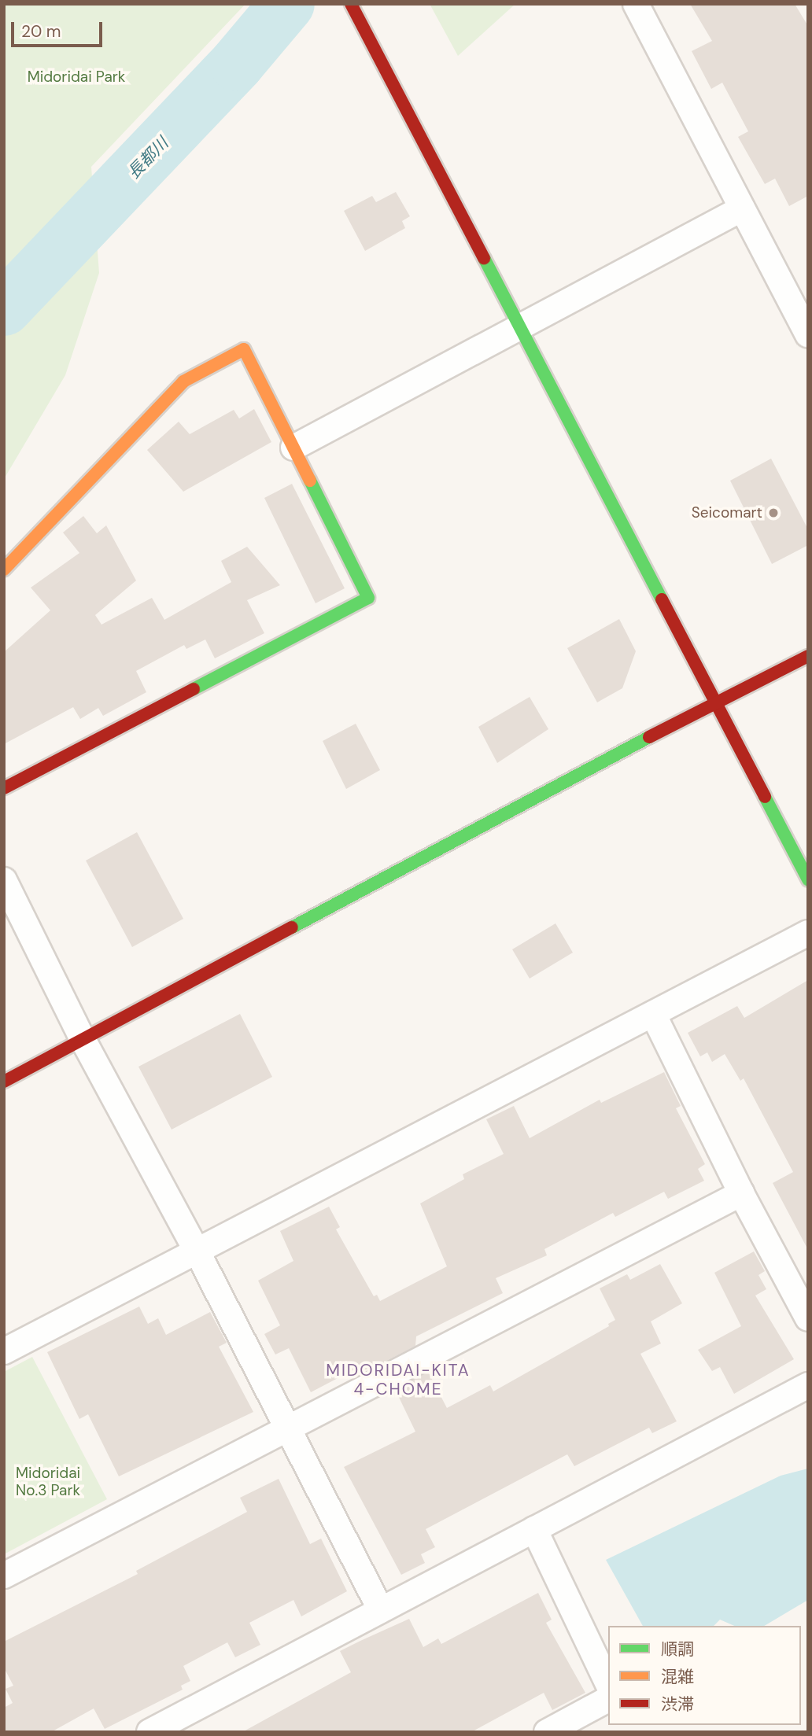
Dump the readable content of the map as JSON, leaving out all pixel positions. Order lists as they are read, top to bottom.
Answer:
{
  "districts": ["MIDORIDAI-KITA 4-CHOME"],
  "water": ["長都川"],
  "parks": ["Midoridai Park", "Midoridai No.3 Park"],
  "places": ["Seicomart"],
  "legend": ["順調", "混雑", "渋滞"],
  "scale_bar": "20 m"
}
